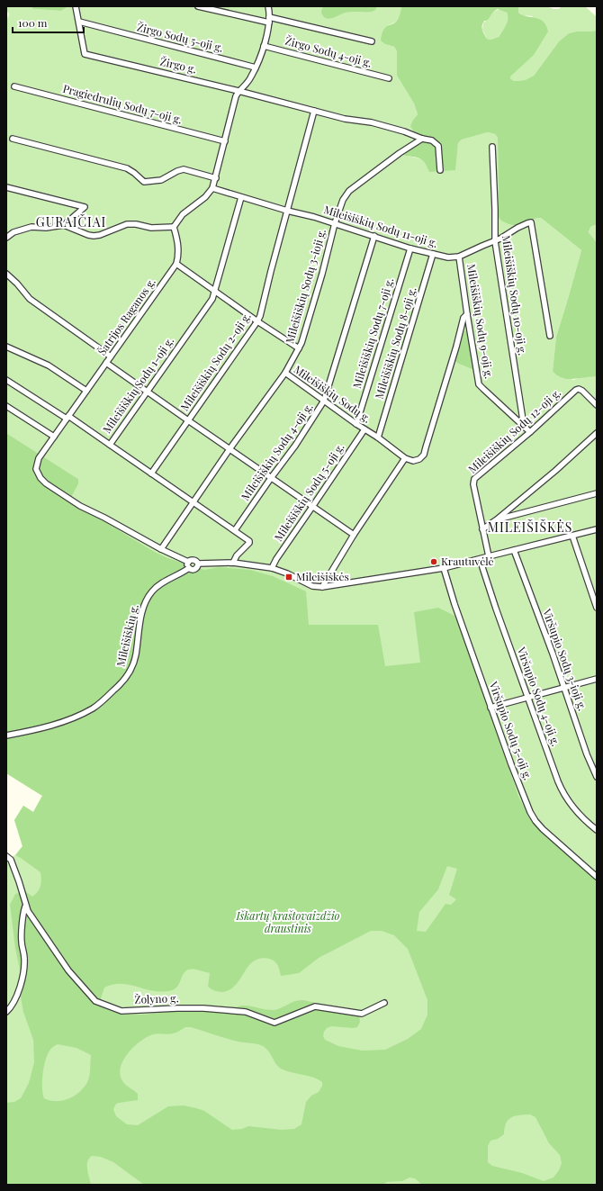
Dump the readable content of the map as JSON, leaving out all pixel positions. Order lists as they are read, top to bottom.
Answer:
{
  "streets": {
    "street": [
      "Žirgo Sodų 5-oji g.",
      "Žirgo Sodų 4-oji g.",
      "Žirgo g.",
      "Pragiedrulių Sodų 7-oji g.",
      "Mileišiškių Sodų 11-oji g.",
      "Mileišiškių Sodų 3-ioji g.",
      "Mileišiškių Sodų 10-oji g.",
      "Šatrijos Raganos g.",
      "Mileišiškių Sodų 9-oji g.",
      "Mileišiškių Sodų 7-oji g.",
      "Mileišiškių Sodų 8-oji g.",
      "Mileišiškių Sodų 2-oji g.",
      "Mileišiškių Sodų 1-oji g.",
      "Mileišiškių Sodų g.",
      "Mileišiškių Sodų 12-oji g.",
      "Mileišiškių Sodų 4-oji g.",
      "Mileišiškių Sodų 5-oji g.",
      "Mileišiškių g.",
      "Viršupio Sodų 3-ioji g.",
      "Viršupio Sodų 4-oji g.",
      "Viršupio Sodų 5-oji g.",
      "Žolyno g."
    ]
  },
  "crossings": [
    ["Žirgo Sodų 5-oji g.", "Žirgo g."],
    ["Mileišiškių Sodų 11-oji g.", "Mileišiškių Sodų 3-ioji g."],
    ["Mileišiškių Sodų 11-oji g.", "Mileišiškių Sodų 10-oji g."],
    ["Mileišiškių Sodų 11-oji g.", "Mileišiškių Sodų 9-oji g."],
    ["Mileišiškių Sodų 11-oji g.", "Mileišiškių Sodų 7-oji g."],
    ["Mileišiškių Sodų 11-oji g.", "Mileišiškių Sodų 8-oji g."],
    ["Mileišiškių Sodų 11-oji g.", "Mileišiškių Sodų 2-oji g."],
    ["Mileišiškių Sodų 11-oji g.", "Mileišiškių Sodų 1-oji g."],
    ["Mileišiškių Sodų 11-oji g.", "Mileišiškių Sodų 4-oji g."],
    ["Mileišiškių Sodų 3-ioji g.", "Mileišiškių Sodų g."],
    ["Mileišiškių Sodų 10-oji g.", "Mileišiškių Sodų 9-oji g."],
    ["Šatrijos Raganos g.", "Mileišiškių Sodų g."],
    ["Šatrijos Raganos g.", "Mileišiškių g."],
    ["Mileišiškių Sodų 9-oji g.", "Mileišiškių Sodų 12-oji g."],
    ["Mileišiškių Sodų 7-oji g.", "Mileišiškių Sodų g."],
    ["Mileišiškių Sodų 8-oji g.", "Mileišiškių Sodų g."],
    ["Mileišiškių Sodų 2-oji g.", "Mileišiškių Sodų 1-oji g."],
    ["Mileišiškių Sodų 1-oji g.", "Mileišiškių Sodų g."],
    ["Mileišiškių Sodų 1-oji g.", "Mileišiškių Sodų 4-oji g."],
    ["Mileišiškių Sodų g.", "Mileišiškių Sodų 4-oji g."],
    ["Mileišiškių Sodų g.", "Mileišiškių Sodų 5-oji g."]
  ],
  "districts": ["GURAIČIAI", "MILEIŠIŠKĖS"],
  "parks": ["Iškartų kraštovaizdžio draustinis"],
  "places": {
    "other": ["Krautuvėlė"],
    "transit": ["Mileišiškės"]
  },
  "scale_bar": "100 m"
}
